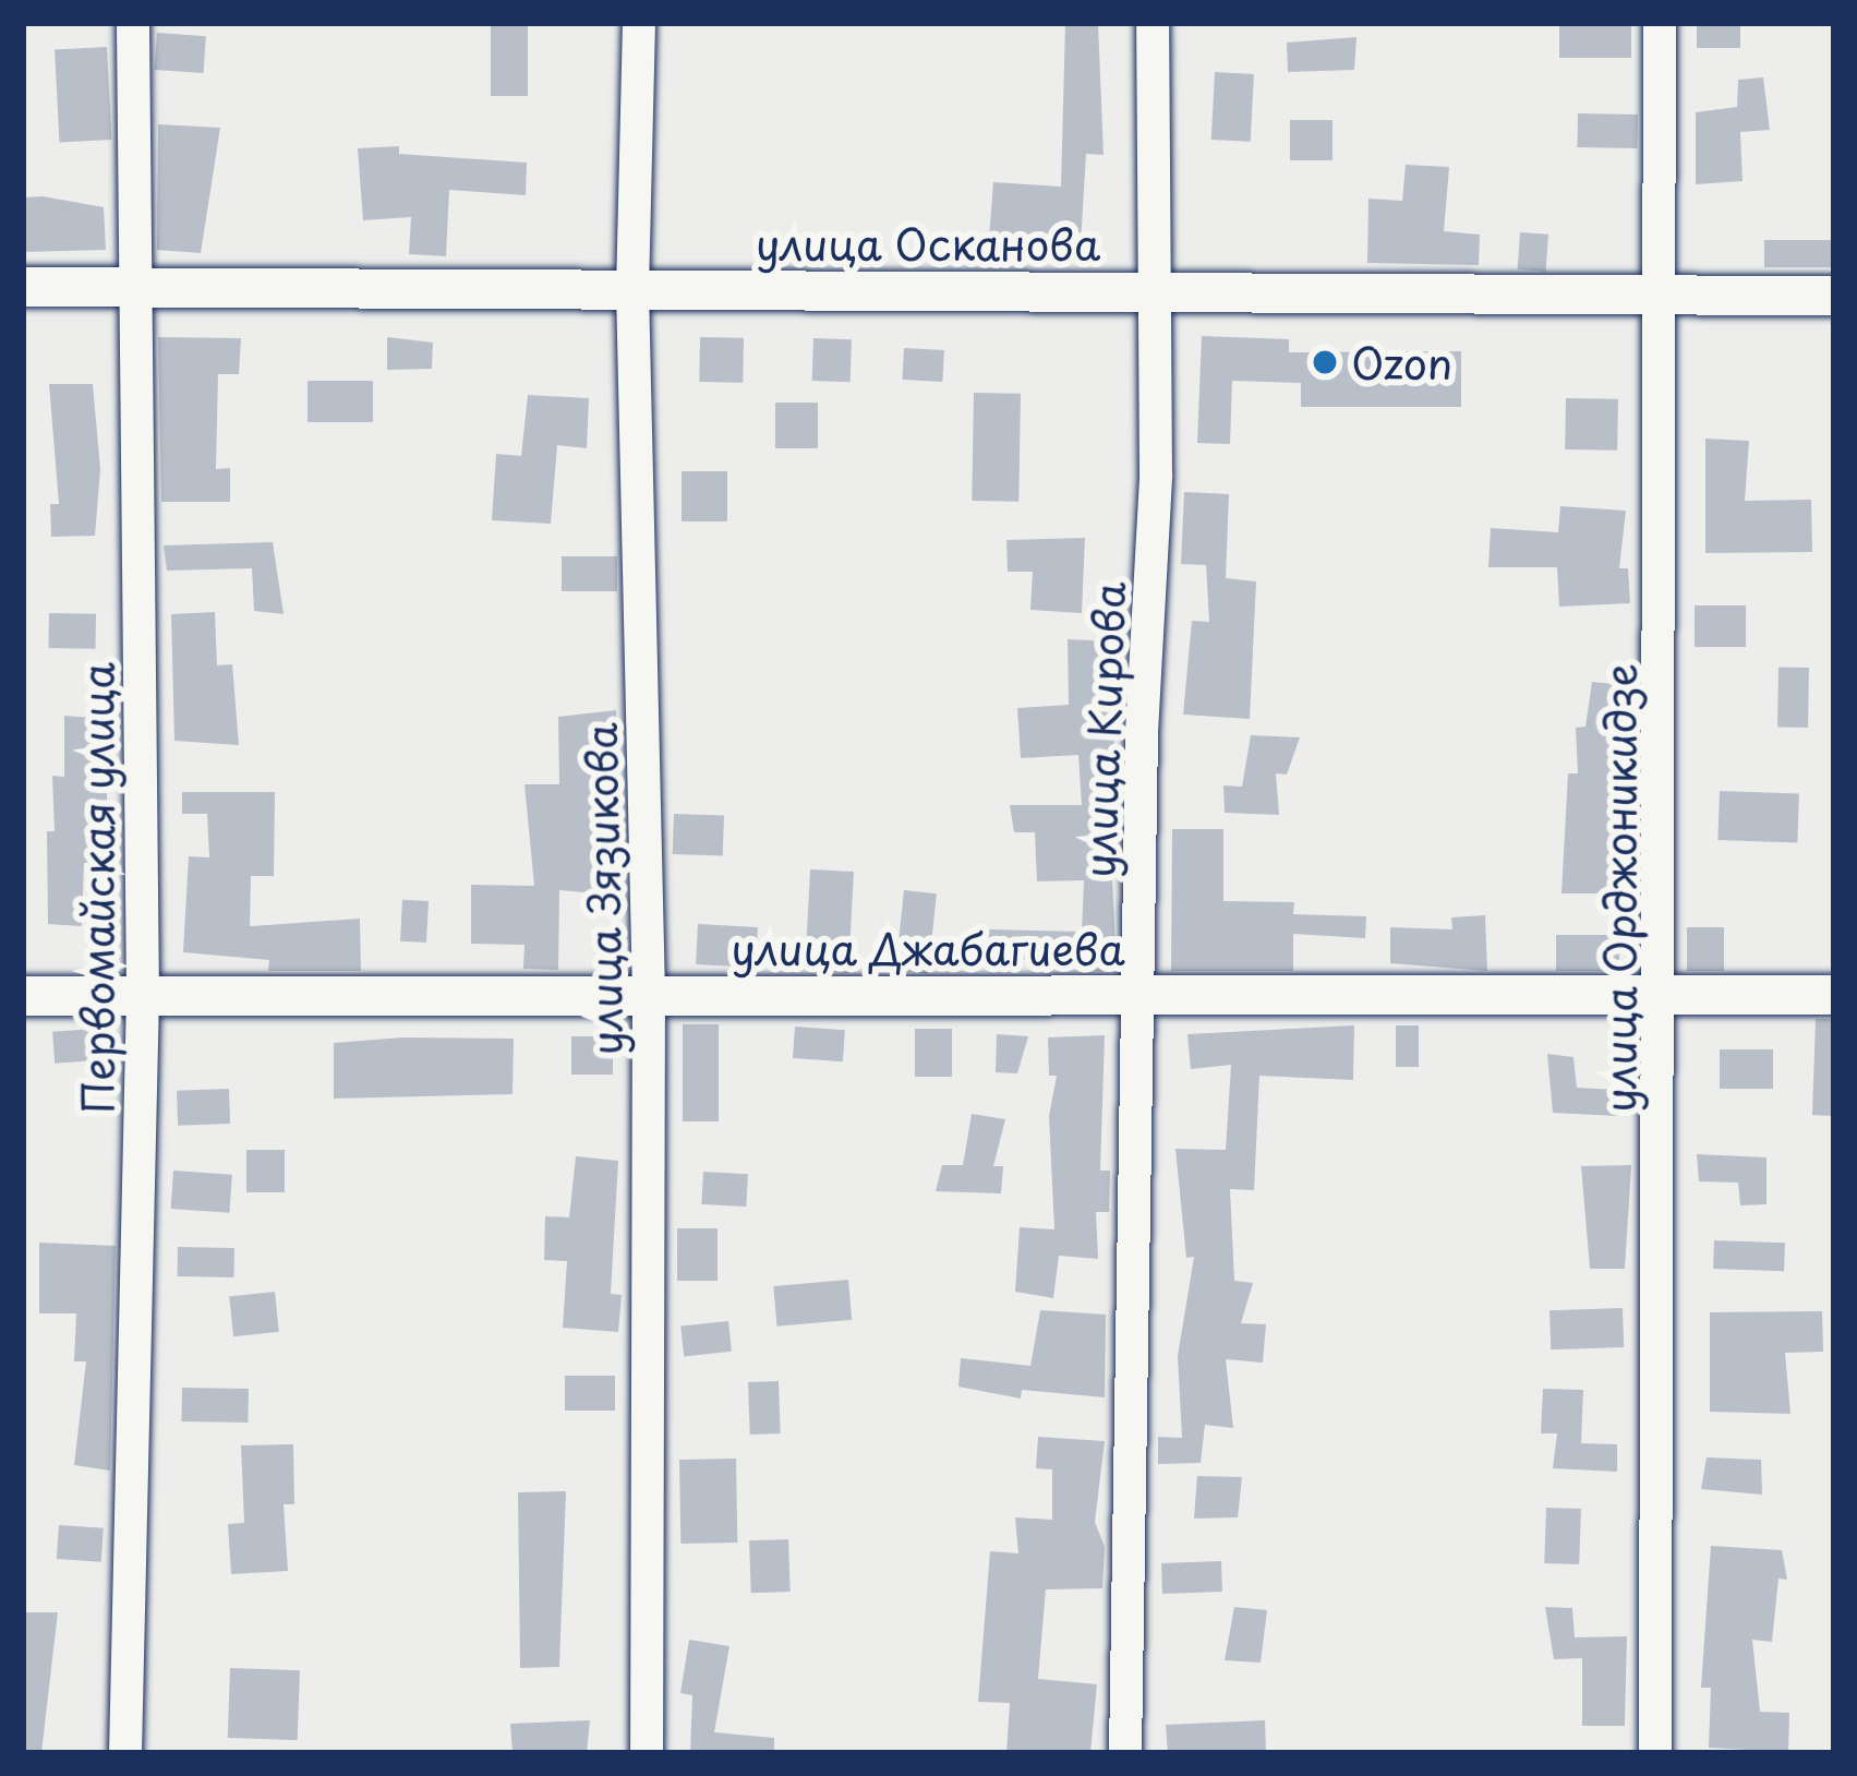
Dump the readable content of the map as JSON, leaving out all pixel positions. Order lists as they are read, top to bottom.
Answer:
{
  "streets": {
    "main road": ["улица Осканова", "улица Джабагиева"],
    "street": [
      "улица Кирова",
      "Первомайская улица",
      "улица Орджоникидзе",
      "улица Зязикова"
    ]
  },
  "crossings": [
    ["улица Осканова", "улица Кирова"],
    ["улица Осканова", "Первомайская улица"],
    ["улица Осканова", "улица Орджоникидзе"],
    ["улица Осканова", "улица Зязикова"],
    ["улица Кирова", "улица Джабагиева"],
    ["Первомайская улица", "улица Джабагиева"],
    ["улица Орджоникидзе", "улица Джабагиева"],
    ["улица Зязикова", "улица Джабагиева"]
  ],
  "places": ["Ozon"]
}
